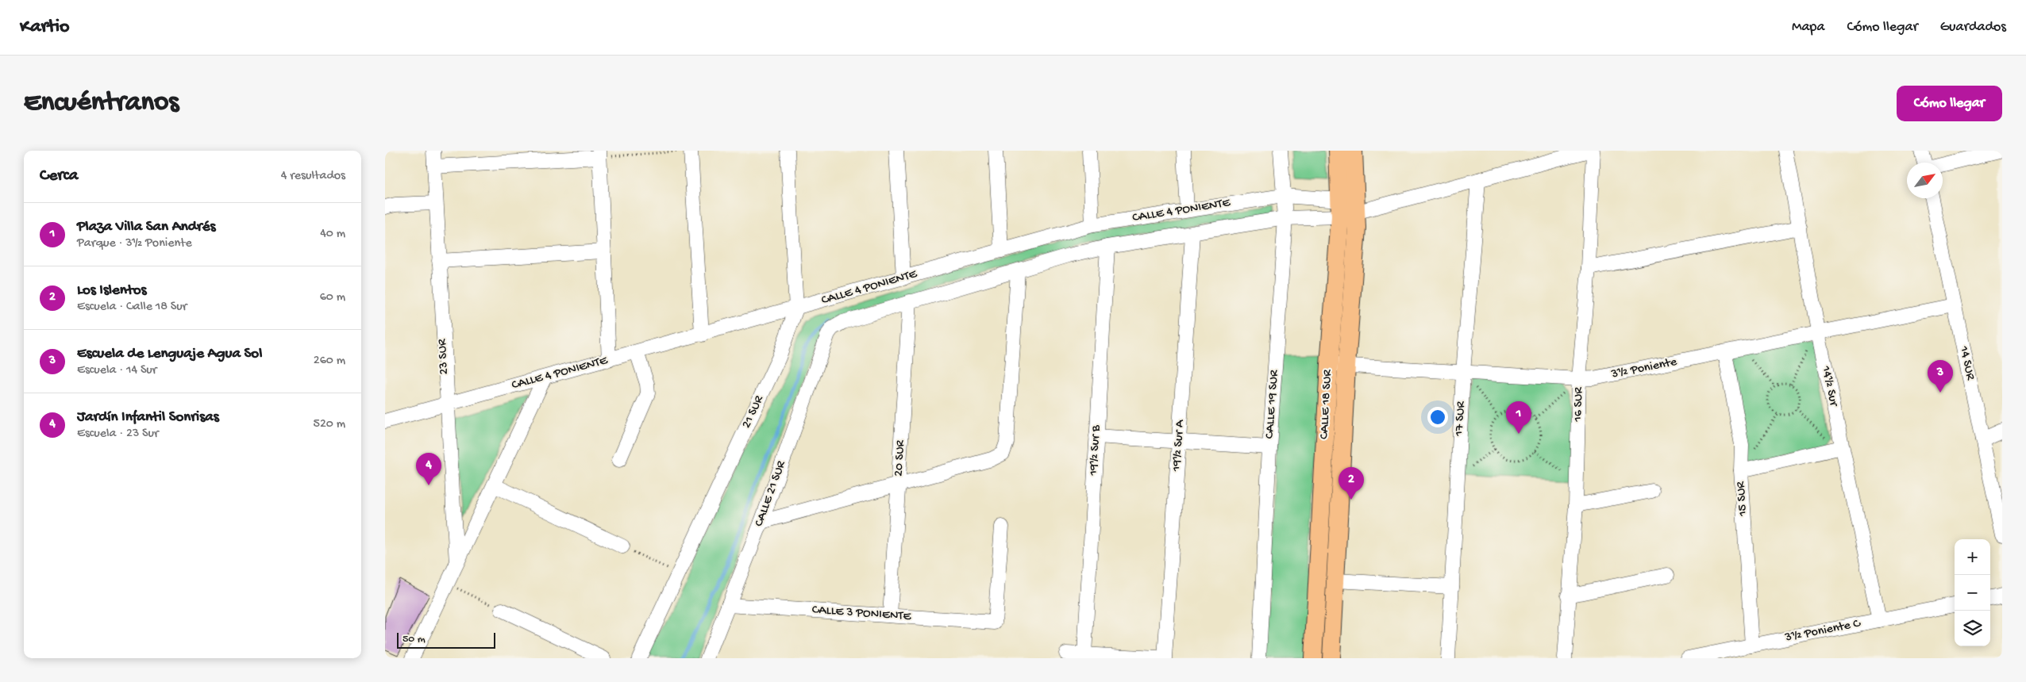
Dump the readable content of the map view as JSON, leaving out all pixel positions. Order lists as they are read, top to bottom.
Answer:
{
  "streets": {
    "main road": ["CALLE 18 SUR"],
    "street": [
      "CALLE 4 PONIENTE",
      "23 SUR",
      "14 SUR",
      "3½ Poniente",
      "14½ Sur",
      "CALLE 19 SUR",
      "16 SUR",
      "21 SUR",
      "17 SUR",
      "19½ Sur A",
      "19½ Sur B",
      "20 SUR",
      "CALLE 21 SUR",
      "15 SUR",
      "CALLE 3 PONIENTE",
      "3½ Poniente C"
    ]
  },
  "crossings": [
    ["CALLE 4 PONIENTE", "23 SUR"],
    ["CALLE 4 PONIENTE", "CALLE 19 SUR"],
    ["CALLE 4 PONIENTE", "CALLE 18 SUR"],
    ["CALLE 4 PONIENTE", "21 SUR"],
    ["CALLE 4 PONIENTE", "17 SUR"],
    ["CALLE 4 PONIENTE", "19½ Sur A"],
    ["CALLE 4 PONIENTE", "19½ Sur B"],
    ["CALLE 4 PONIENTE", "20 SUR"],
    ["CALLE 4 PONIENTE", "CALLE 21 SUR"],
    ["14 SUR", "3½ Poniente"],
    ["3½ Poniente", "14½ Sur"],
    ["3½ Poniente", "CALLE 18 SUR"],
    ["3½ Poniente", "16 SUR"],
    ["3½ Poniente", "17 SUR"],
    ["3½ Poniente", "15 SUR"],
    ["14½ Sur", "3½ Poniente C"],
    ["20 SUR", "CALLE 3 PONIENTE"],
    ["CALLE 21 SUR", "CALLE 3 PONIENTE"],
    ["15 SUR", "3½ Poniente C"]
  ],
  "scale_bar": "50 m",
  "north": "top right",
  "page": {
    "header": "Kartio",
    "nav": ["Mapa", "Cómo llegar", "Guardados"],
    "buttons": "Cómo llegar",
    "title": "Encuéntranos",
    "heading": ["Cerca", "4 resultados"],
    "list": [
      {
        "mark": "1",
        "name": "Plaza Villa San Andrés",
        "note": "Parque · 3½ Poniente",
        "value": "40 m"
      },
      {
        "mark": "2",
        "name": "Los Islentos",
        "note": "Escuela · Calle 18 Sur",
        "value": "60 m"
      },
      {
        "mark": "3",
        "name": "Escuela de Lenguaje Agua Sol",
        "note": "Escuela · 14 Sur",
        "value": "260 m"
      },
      {
        "mark": "4",
        "name": "Jardín Infantil Sonrisas",
        "note": "Escuela · 23 Sur",
        "value": "520 m"
      }
    ],
    "pins": [
      "3",
      "1",
      "4",
      "2"
    ],
    "map_buttons": ["+", "−"],
    "scale": "50 m"
  }
}
